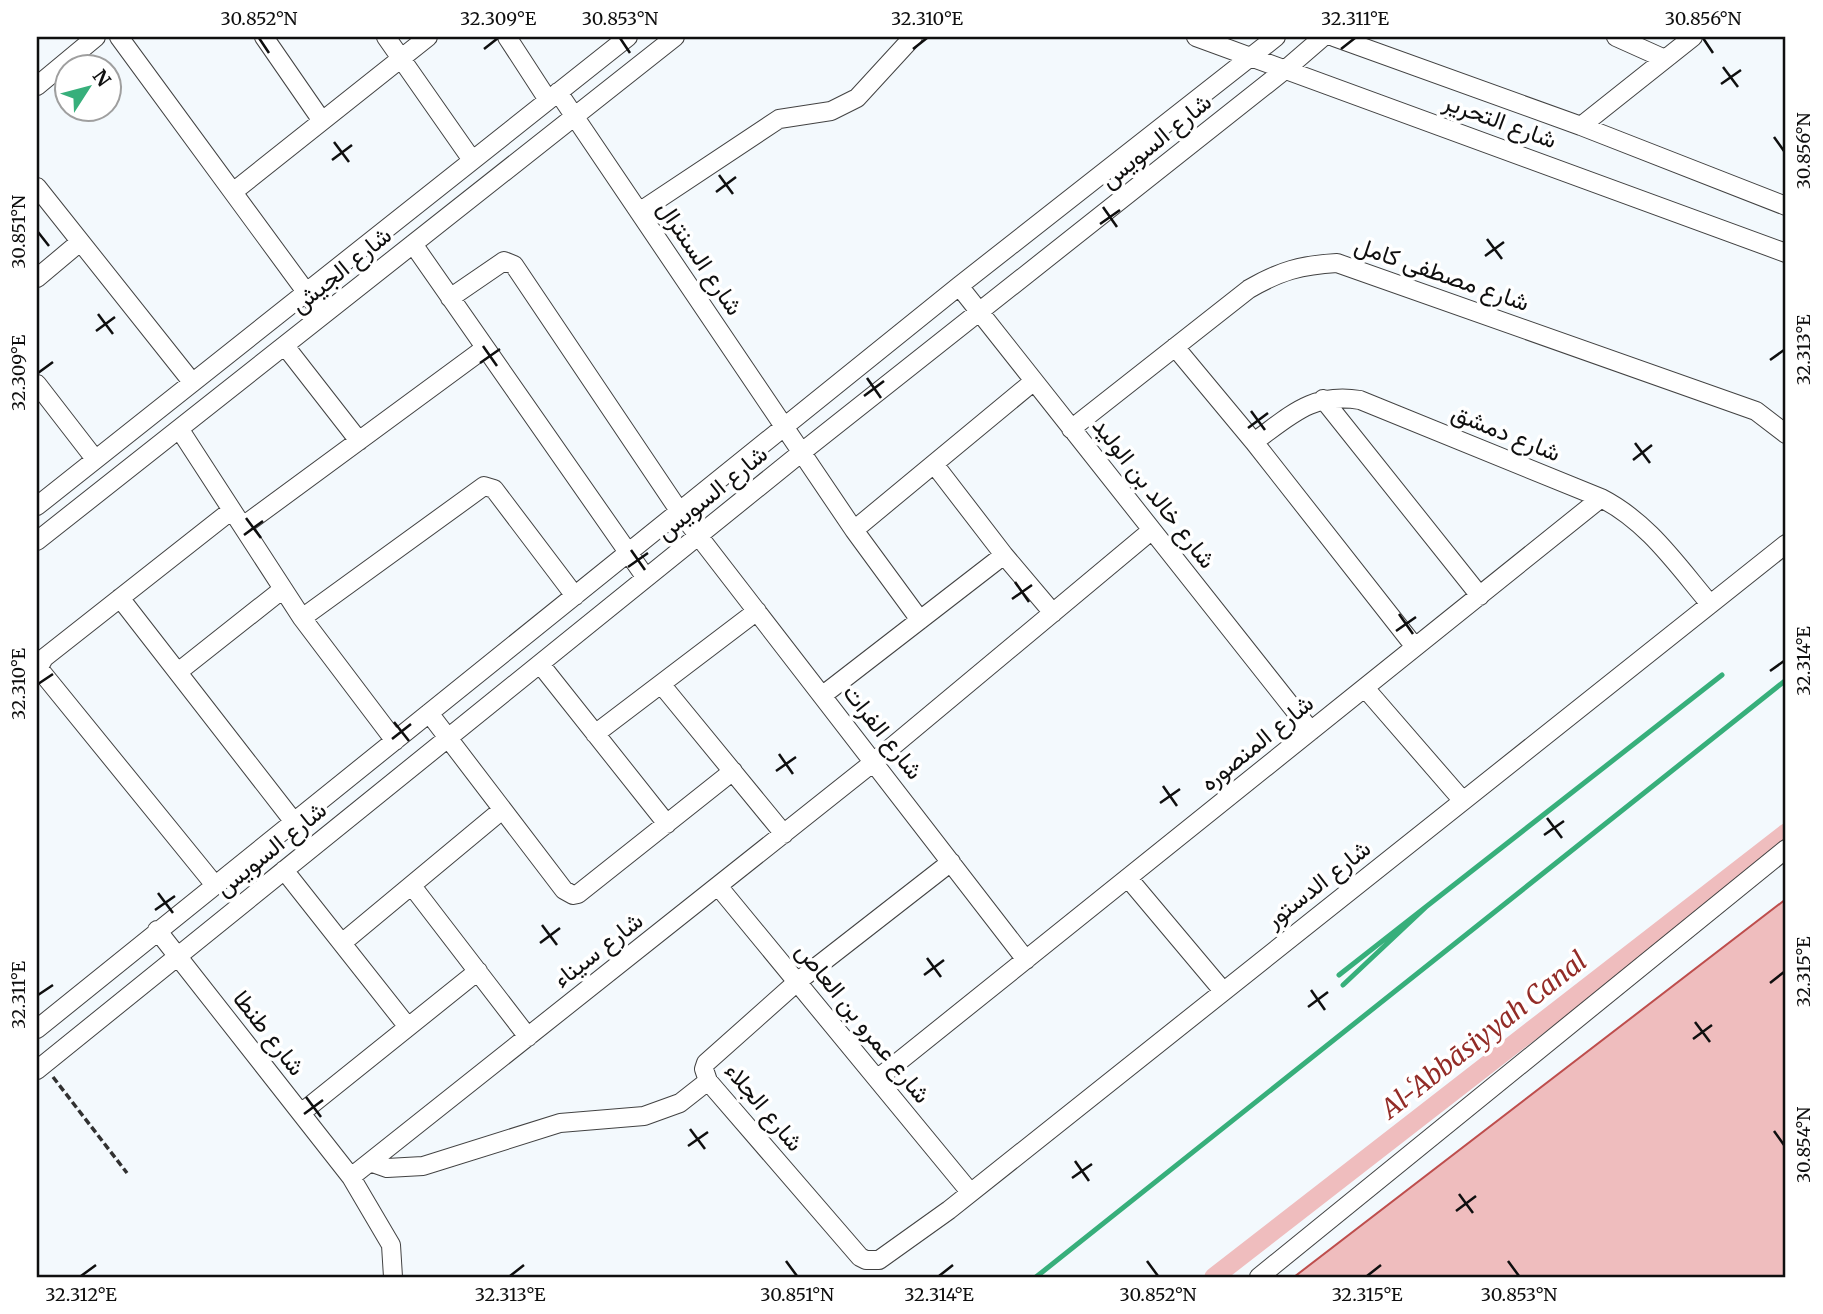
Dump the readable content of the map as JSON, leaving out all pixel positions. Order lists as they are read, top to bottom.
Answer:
{
  "streets": {
    "street": [
      "شارع التحرير",
      "شارع السويس",
      "شارع السنترال",
      "شارع الجيش",
      "شارع مصطفى كامل",
      "شارع دمشق",
      "شارع خالد بن الوليد",
      "شارع الفرات",
      "شارع المنصوره",
      "شارع الدستور",
      "شارع سيناء",
      "شارع عمرو بن العاص",
      "شارع طنطا",
      "شارع الجلاء"
    ]
  },
  "crossings": [
    ["شارع التحرير", "شارع السويس"],
    ["شارع السويس", "شارع السنترال"],
    ["شارع السويس", "شارع خالد بن الوليد"],
    ["شارع السويس", "شارع الفرات"],
    ["شارع السويس", "شارع طنطا"],
    ["شارع السنترال", "شارع الجيش"],
    ["شارع مصطفى كامل", "شارع خالد بن الوليد"],
    ["شارع دمشق", "شارع المنصوره"],
    ["شارع دمشق", "شارع الدستور"],
    ["شارع خالد بن الوليد", "شارع المنصوره"],
    ["شارع خالد بن الوليد", "شارع سيناء"],
    ["شارع الفرات", "شارع المنصوره"],
    ["شارع الفرات", "شارع سيناء"],
    ["شارع المنصوره", "شارع عمرو بن العاص"],
    ["شارع الدستور", "شارع عمرو بن العاص"],
    ["شارع الدستور", "شارع الجلاء"],
    ["شارع سيناء", "شارع عمرو بن العاص"],
    ["شارع سيناء", "شارع طنطا"],
    ["شارع عمرو بن العاص", "شارع الجلاء"]
  ],
  "water": ["Al-ʿAbbāsiyyah Canal"],
  "north": "top right",
  "coordinates": [
    "30.852°N",
    "32.309°E",
    "30.853°N",
    "32.310°E",
    "32.311°E",
    "30.856°N",
    "30.851°N",
    "32.313°E",
    "32.314°E",
    "32.315°E",
    "30.854°N",
    "32.312°E"
  ]
}
